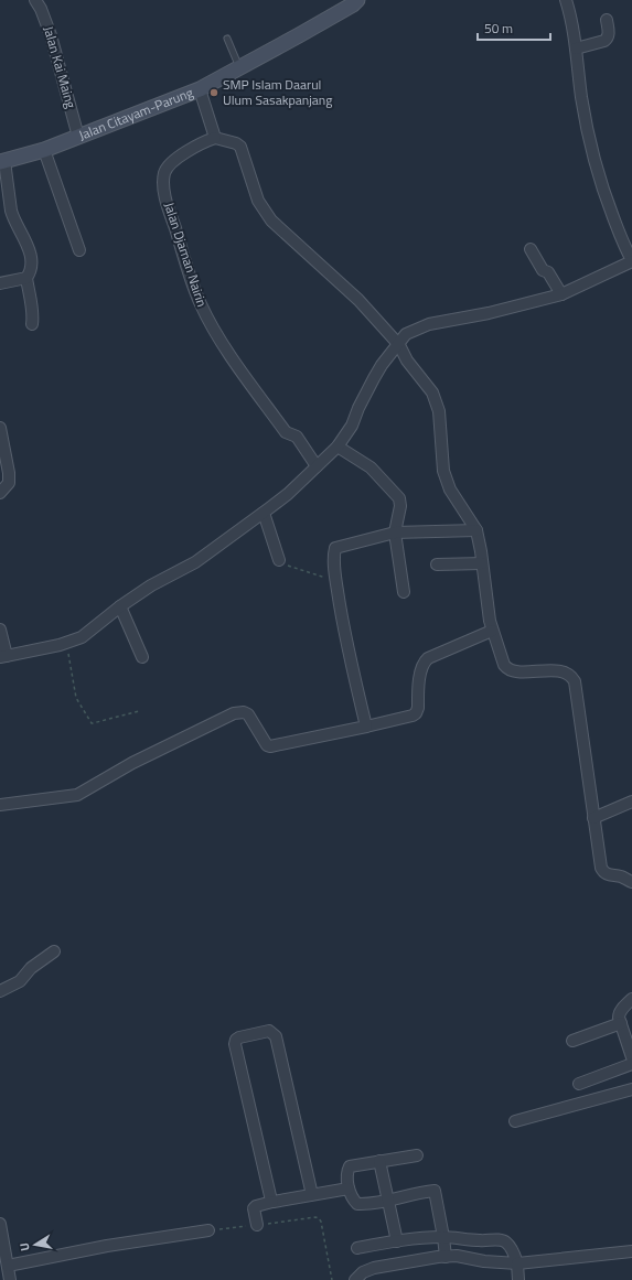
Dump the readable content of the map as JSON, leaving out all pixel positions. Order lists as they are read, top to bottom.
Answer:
{
  "streets": {
    "main road": ["Jalan Citayam-Parung"],
    "street": ["Jalan Kai Maing", "Jalan Djaman Nairin"]
  },
  "crossings": [
    ["Jalan Kai Maing", "Jalan Citayam-Parung"]
  ],
  "places": ["SMP Islam Daarul Ulum Sasakpanjang"],
  "scale_bar": "50 m",
  "north": "left"
}
